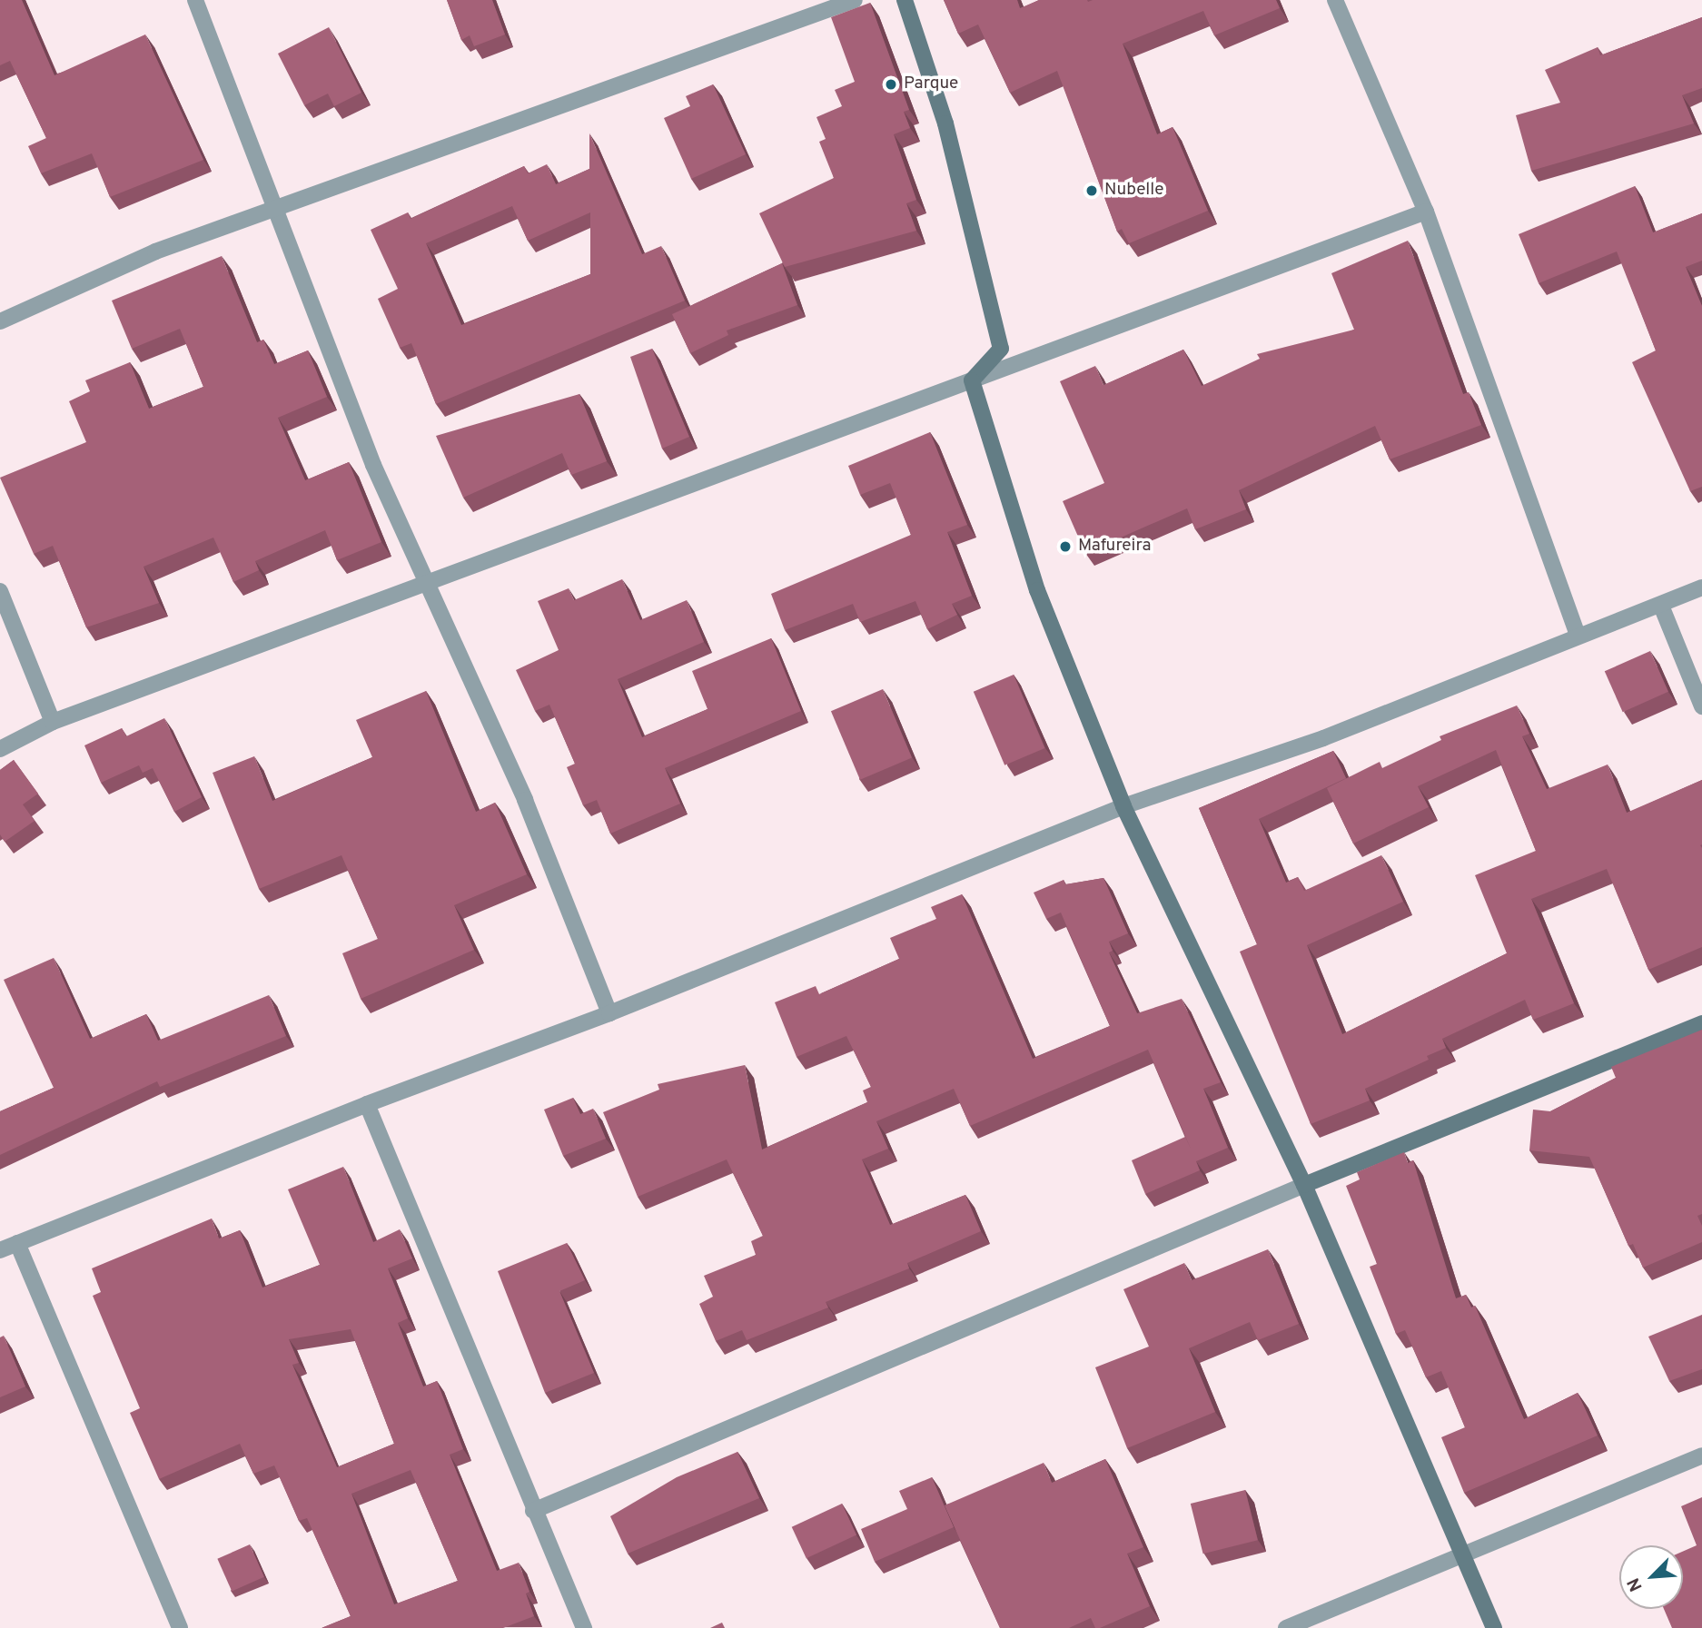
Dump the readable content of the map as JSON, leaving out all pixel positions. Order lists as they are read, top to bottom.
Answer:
{
  "places": ["Parque", "Nubelle", "Mafureira"],
  "north": "bottom left"
}
